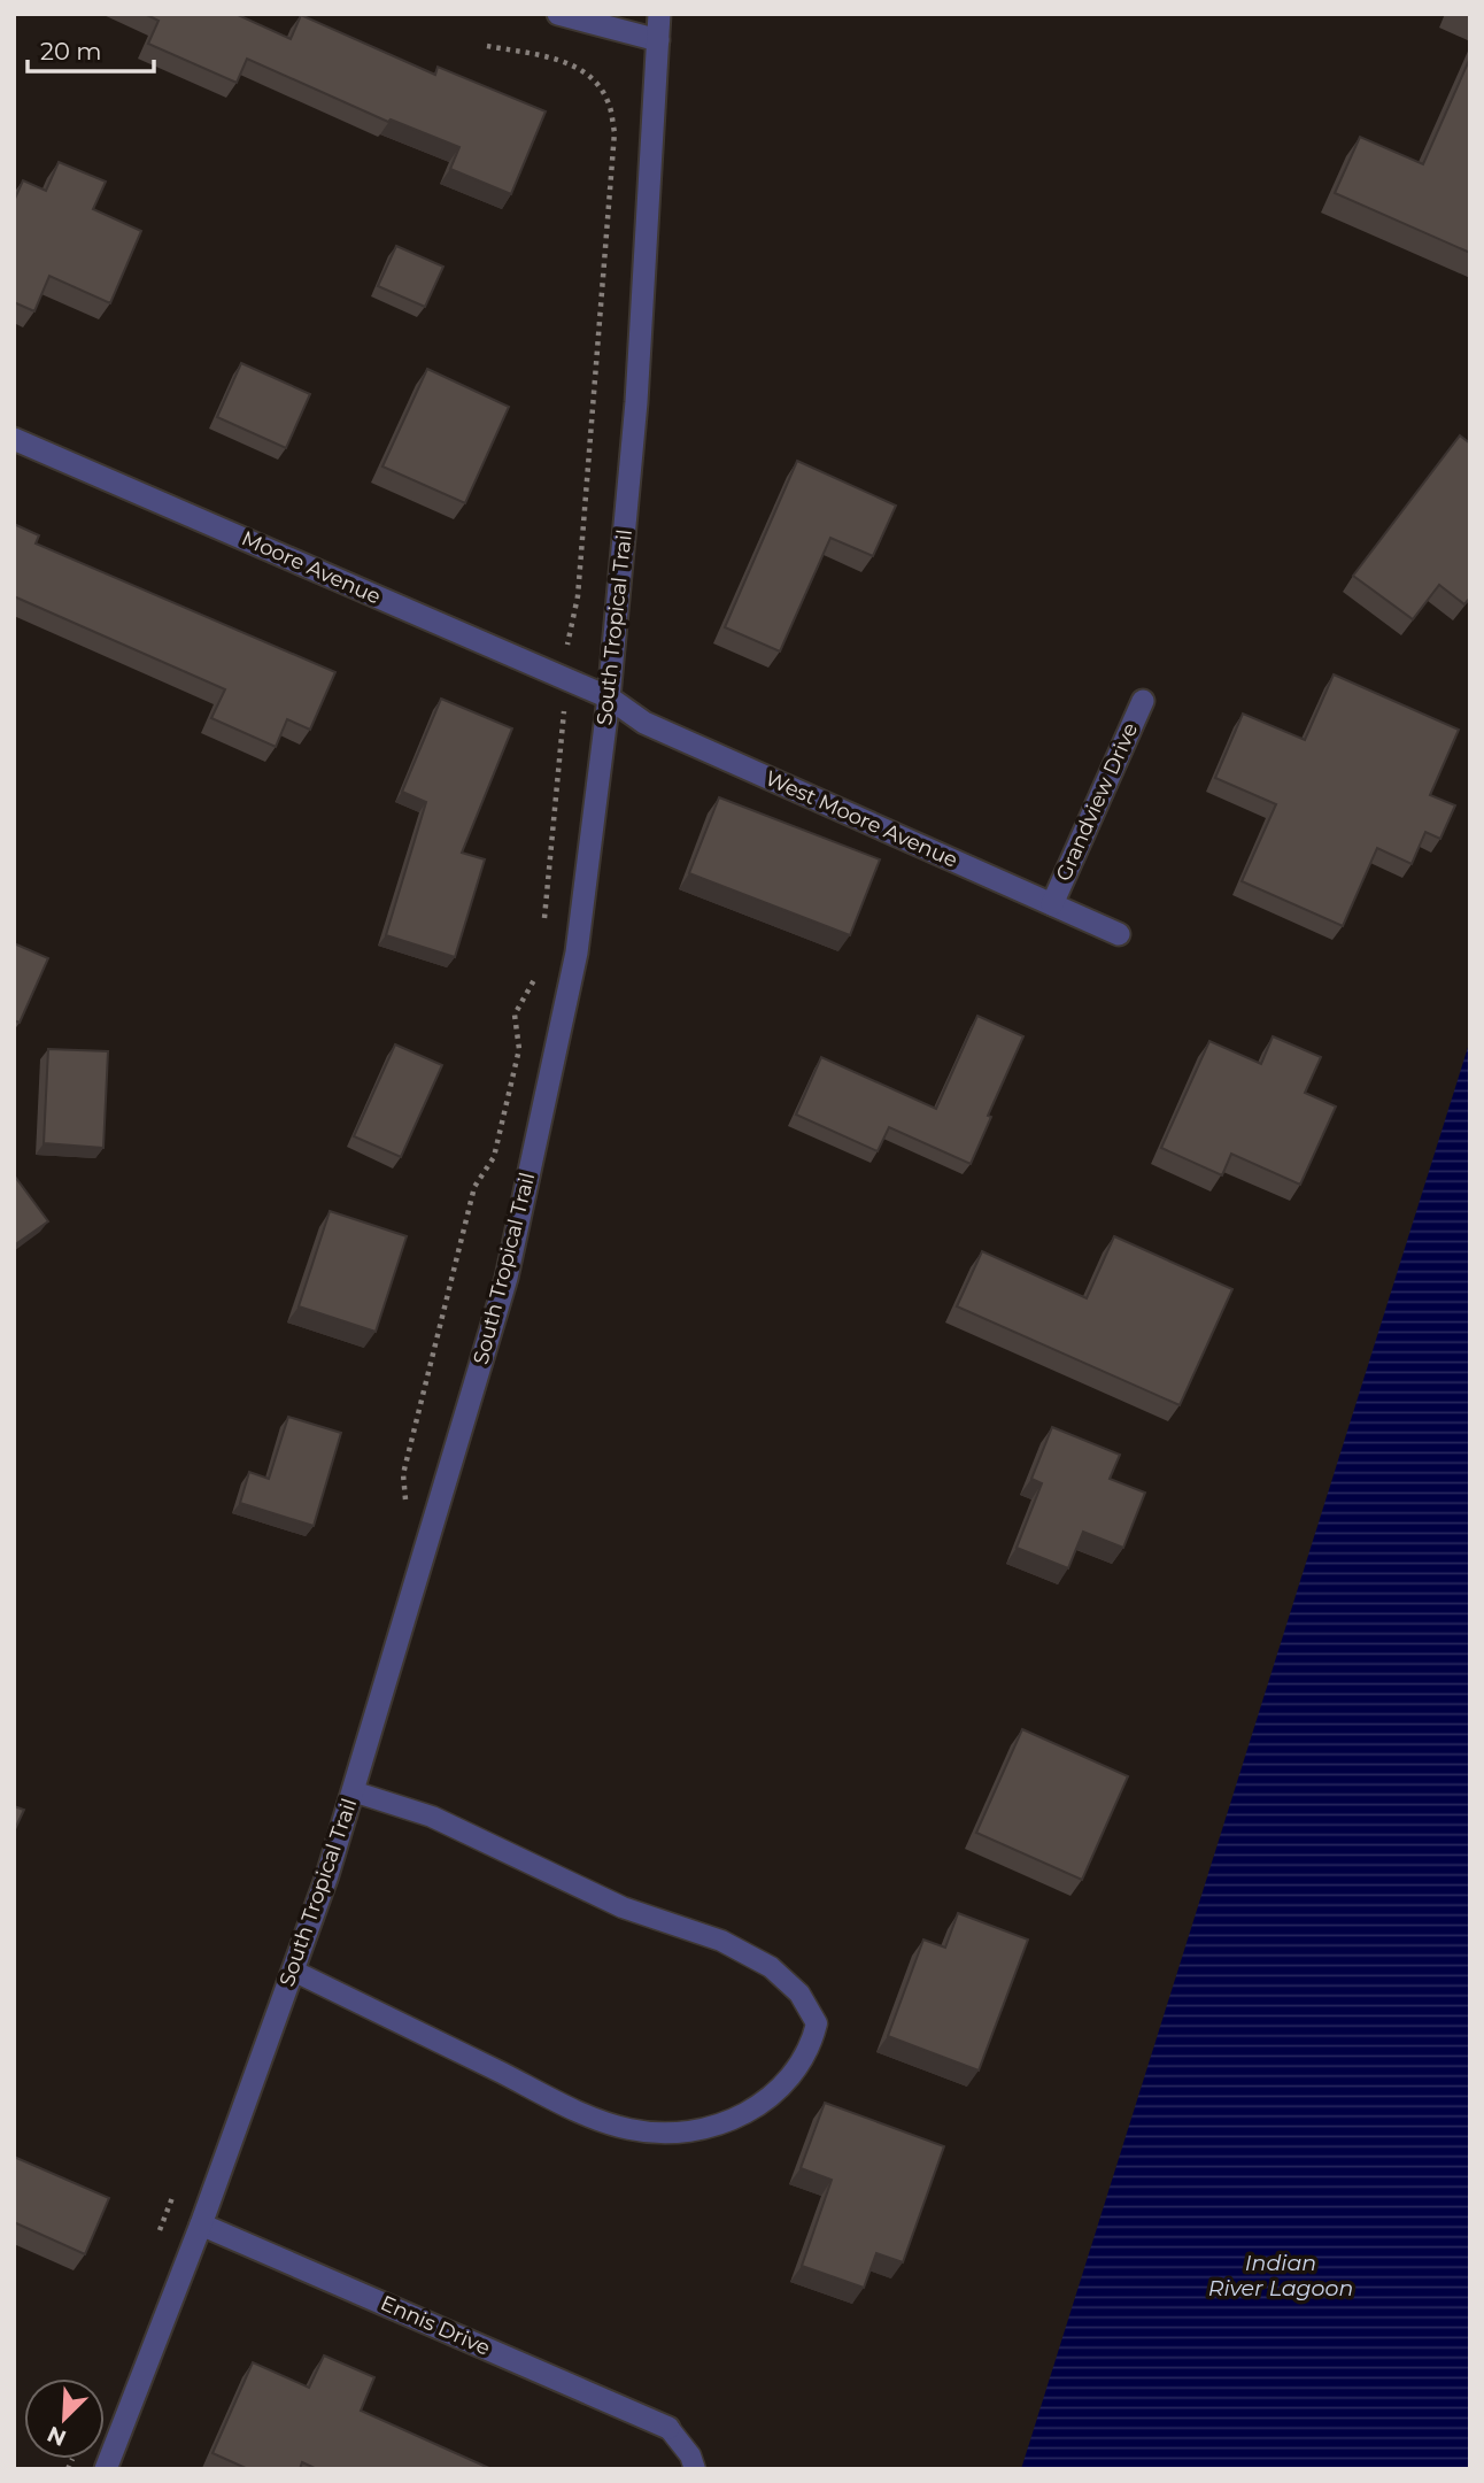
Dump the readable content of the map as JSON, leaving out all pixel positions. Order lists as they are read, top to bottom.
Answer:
{
  "streets": {
    "street": [
      "Moore Avenue",
      "South Tropical Trail",
      "Grandview Drive",
      "West Moore Avenue",
      "Ennis Drive"
    ]
  },
  "crossings": [
    ["Moore Avenue", "South Tropical Trail"],
    ["Moore Avenue", "West Moore Avenue"],
    ["South Tropical Trail", "West Moore Avenue"],
    ["South Tropical Trail", "Ennis Drive"],
    ["Grandview Drive", "West Moore Avenue"]
  ],
  "water": ["Indian River Lagoon"],
  "scale_bar": "20 m",
  "north": "bottom left"
}
